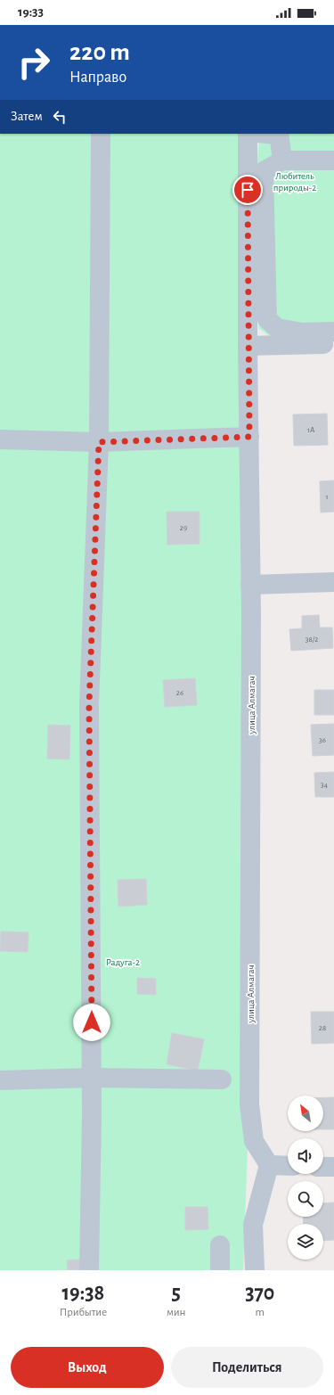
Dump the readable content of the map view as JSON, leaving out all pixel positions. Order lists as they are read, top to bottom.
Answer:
{
  "streets": {
    "street": ["улица Алмагач"]
  },
  "parks": ["Любитель природы-2", "Радуга-2"],
  "house_numbers": [
    "1А",
    "1",
    "29",
    "38/2",
    "26",
    "36",
    "34",
    "28"
  ],
  "north": "top left",
  "page": {
    "status": "19:33",
    "turn": ["220 m", "Направо"],
    "then": "Затем",
    "eta": [
      "19:38",
      "Прибытие",
      "5",
      "мин",
      "370",
      "m"
    ],
    "buttons": ["Выход", "Поделиться"]
  }
}
